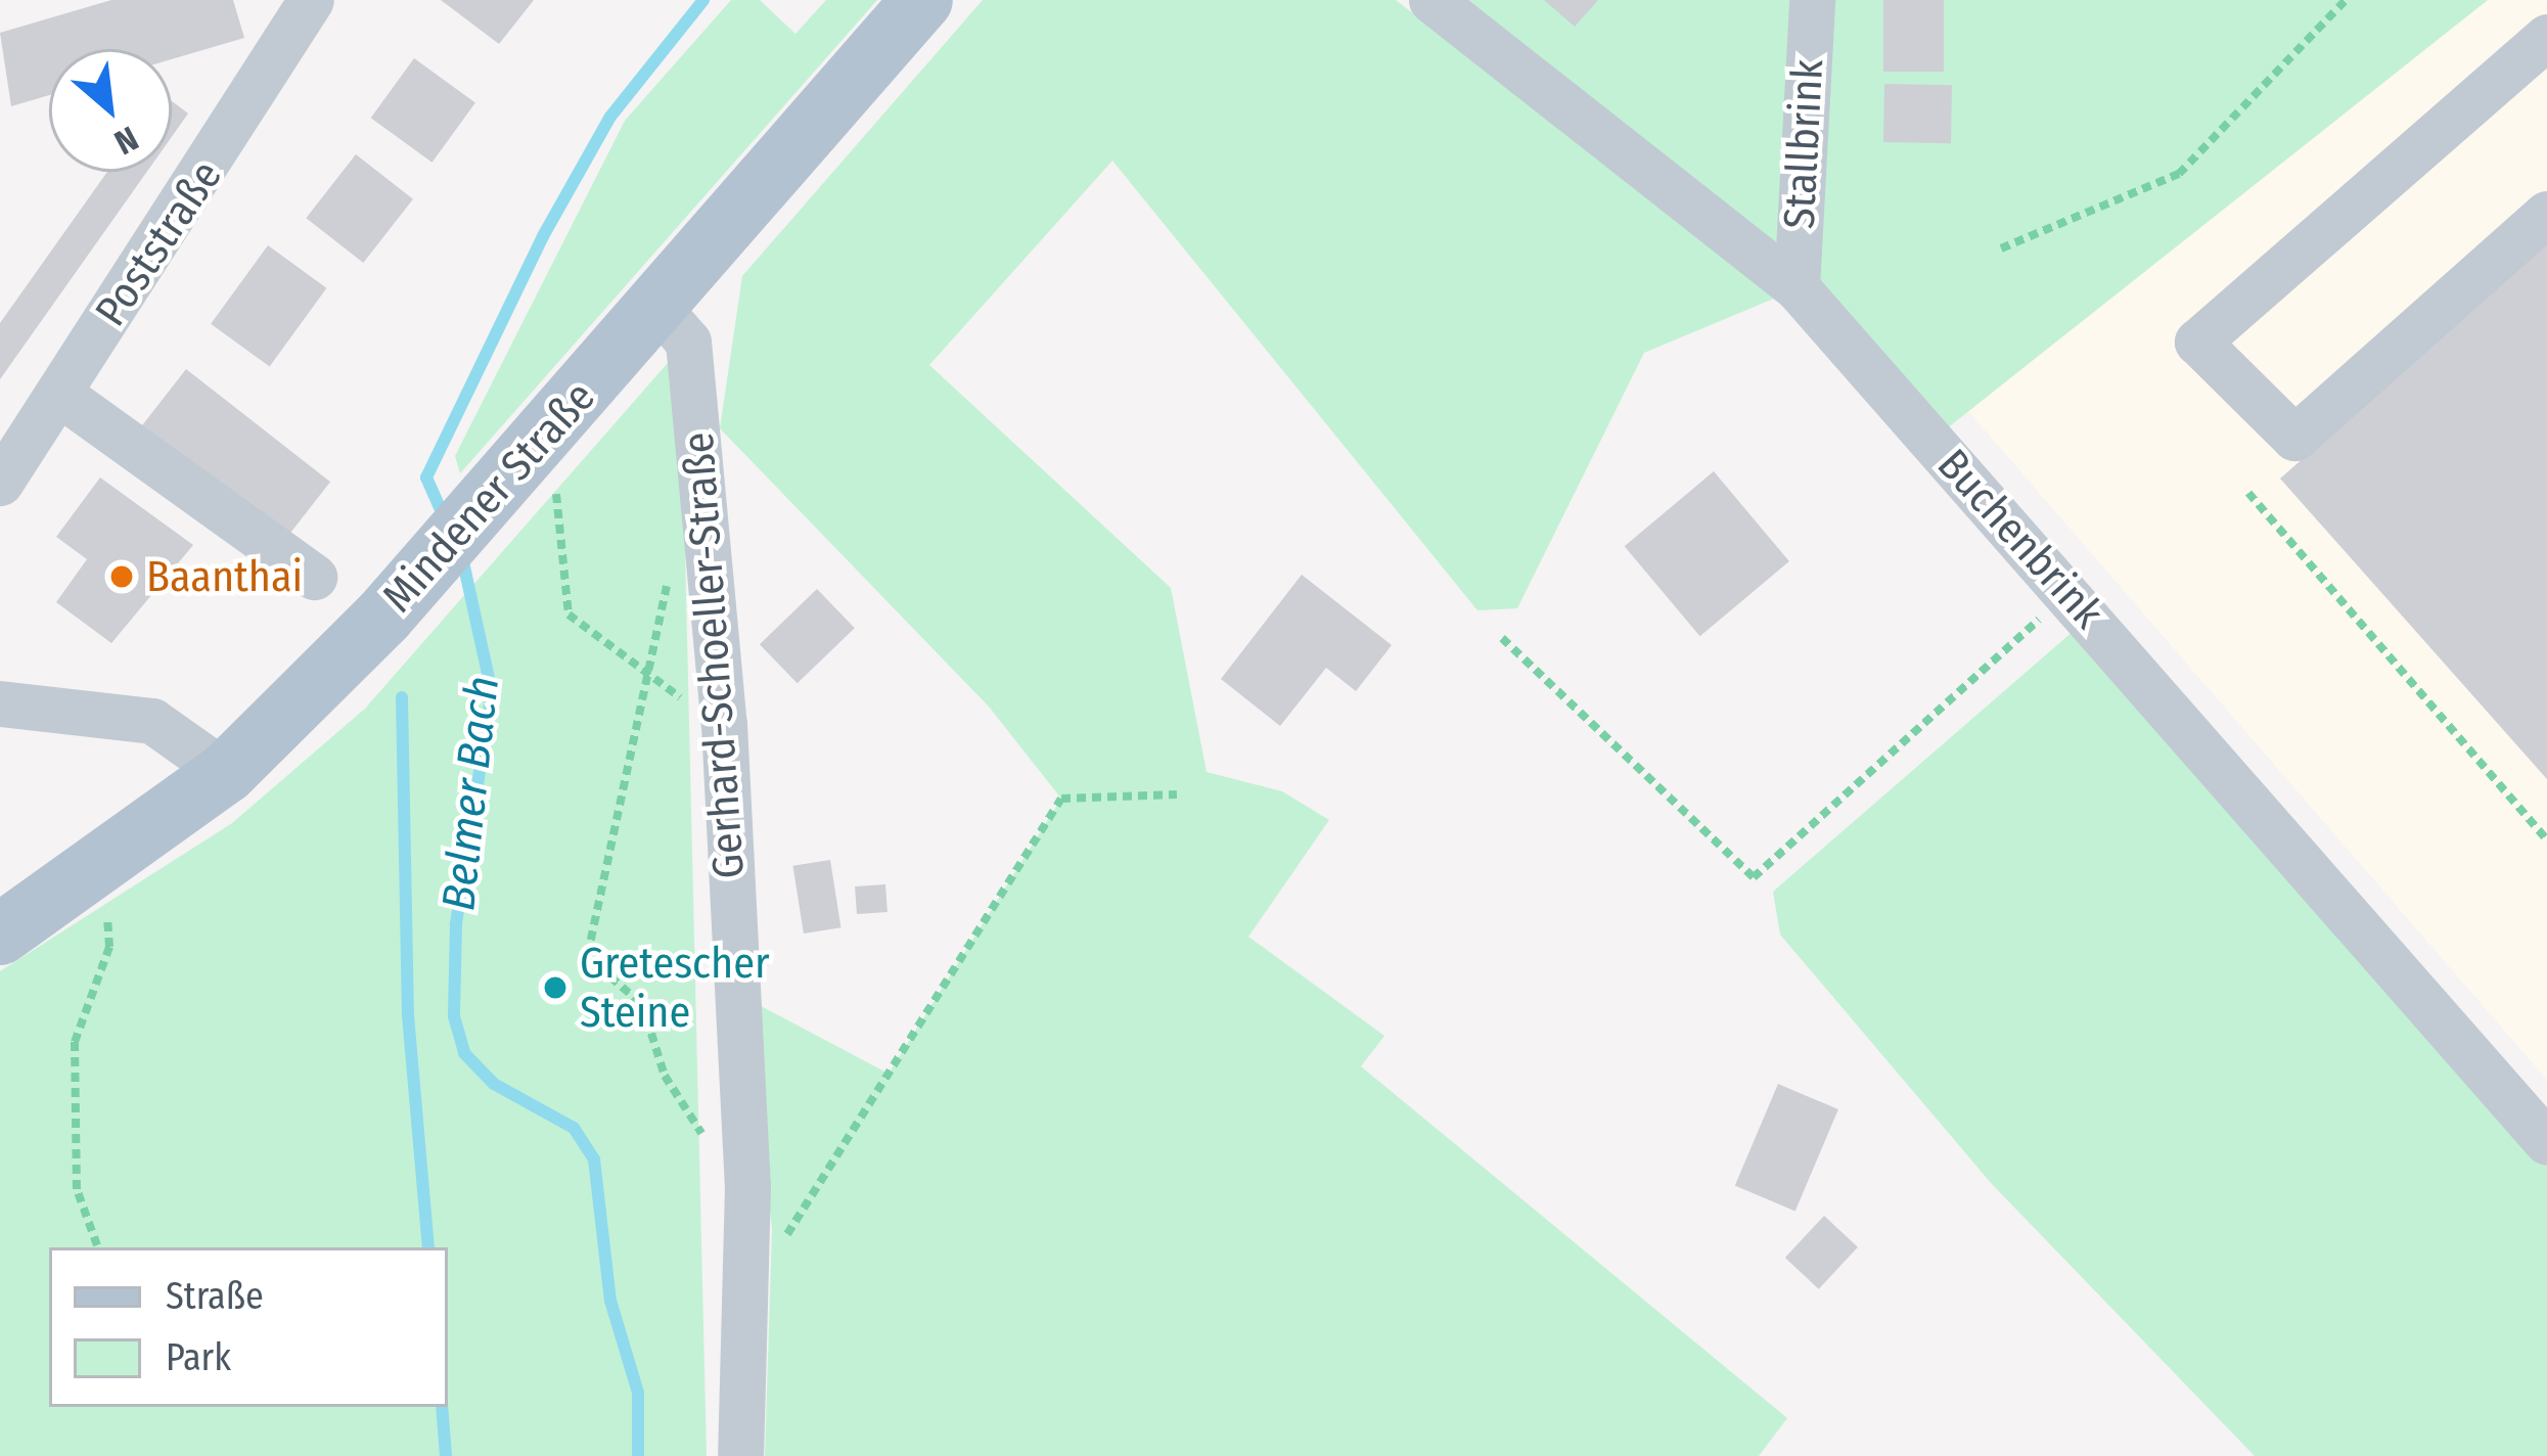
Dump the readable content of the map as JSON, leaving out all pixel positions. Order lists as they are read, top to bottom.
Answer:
{
  "streets": {
    "main road": ["Mindener Straße"],
    "street": [
      "Stallbrink",
      "Poststraße",
      "Buchenbrink",
      "Gerhard-Schoeller-Straße"
    ]
  },
  "crossings": [
    ["Stallbrink", "Buchenbrink"],
    ["Mindener Straße", "Gerhard-Schoeller-Straße"]
  ],
  "water": ["Belmer Bach"],
  "places": ["Baanthai", "Gretescher Steine"],
  "legend": ["Straße", "Park"],
  "north": "bottom right"
}
